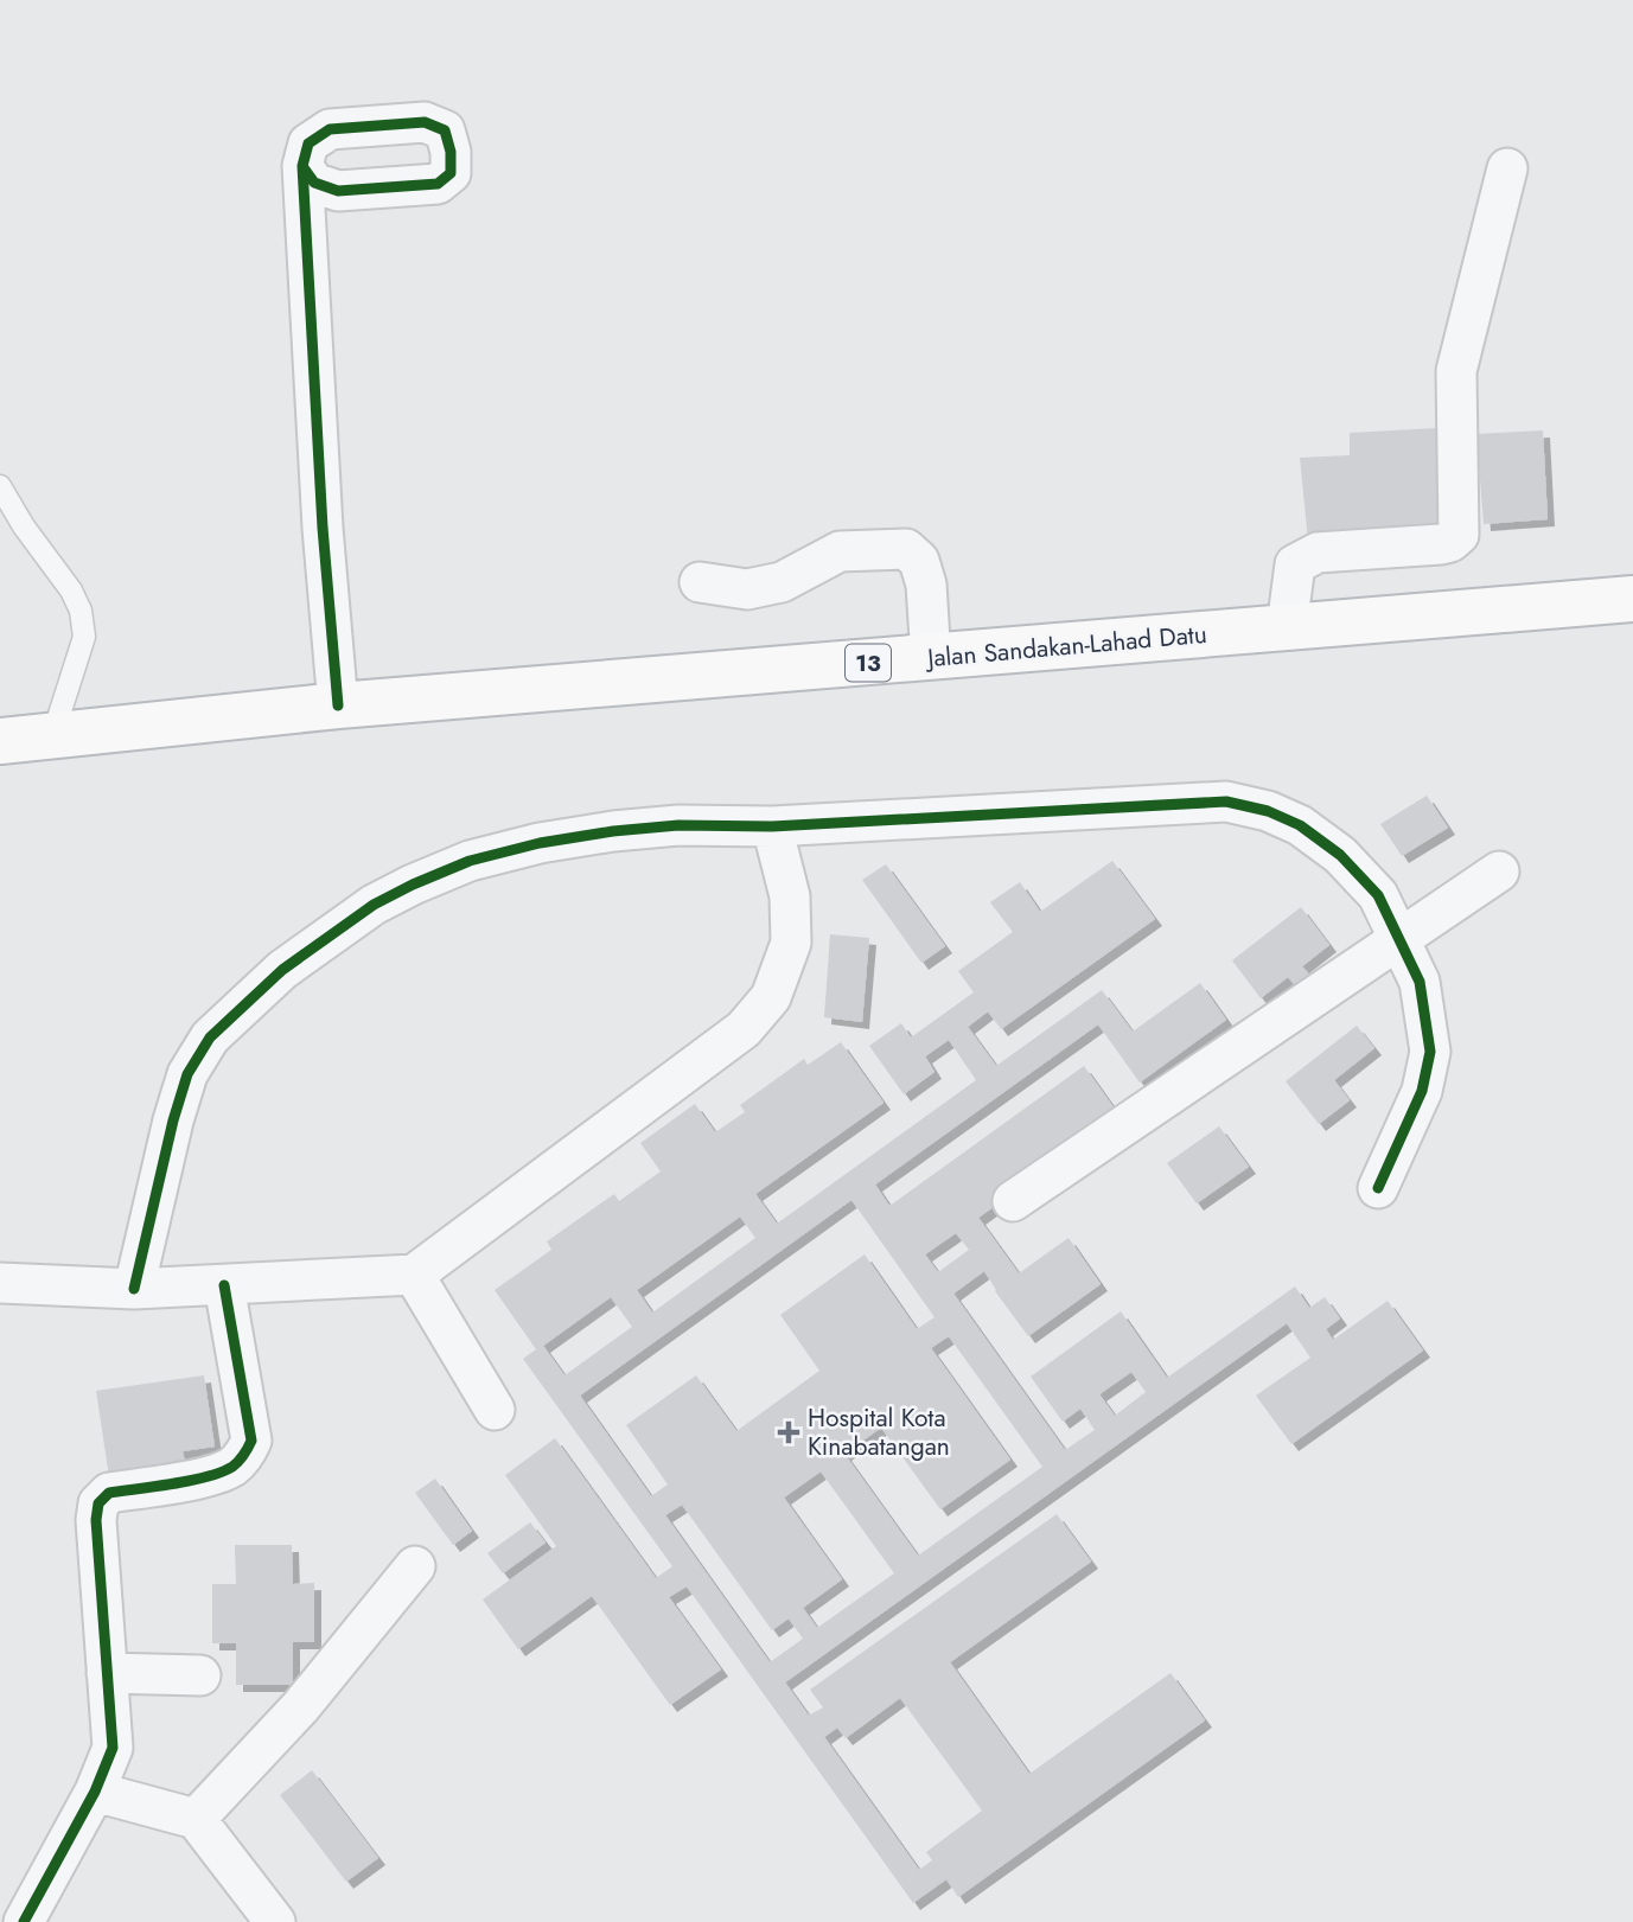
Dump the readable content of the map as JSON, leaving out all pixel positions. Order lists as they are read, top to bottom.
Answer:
{
  "streets": {
    "highway": ["Jalan Sandakan-Lahad Datu", "13"]
  },
  "crossings": [
    ["Jalan Sandakan-Lahad Datu", "13"]
  ],
  "places": {
    "health": ["Hospital Kota Kinabatangan"]
  }
}
